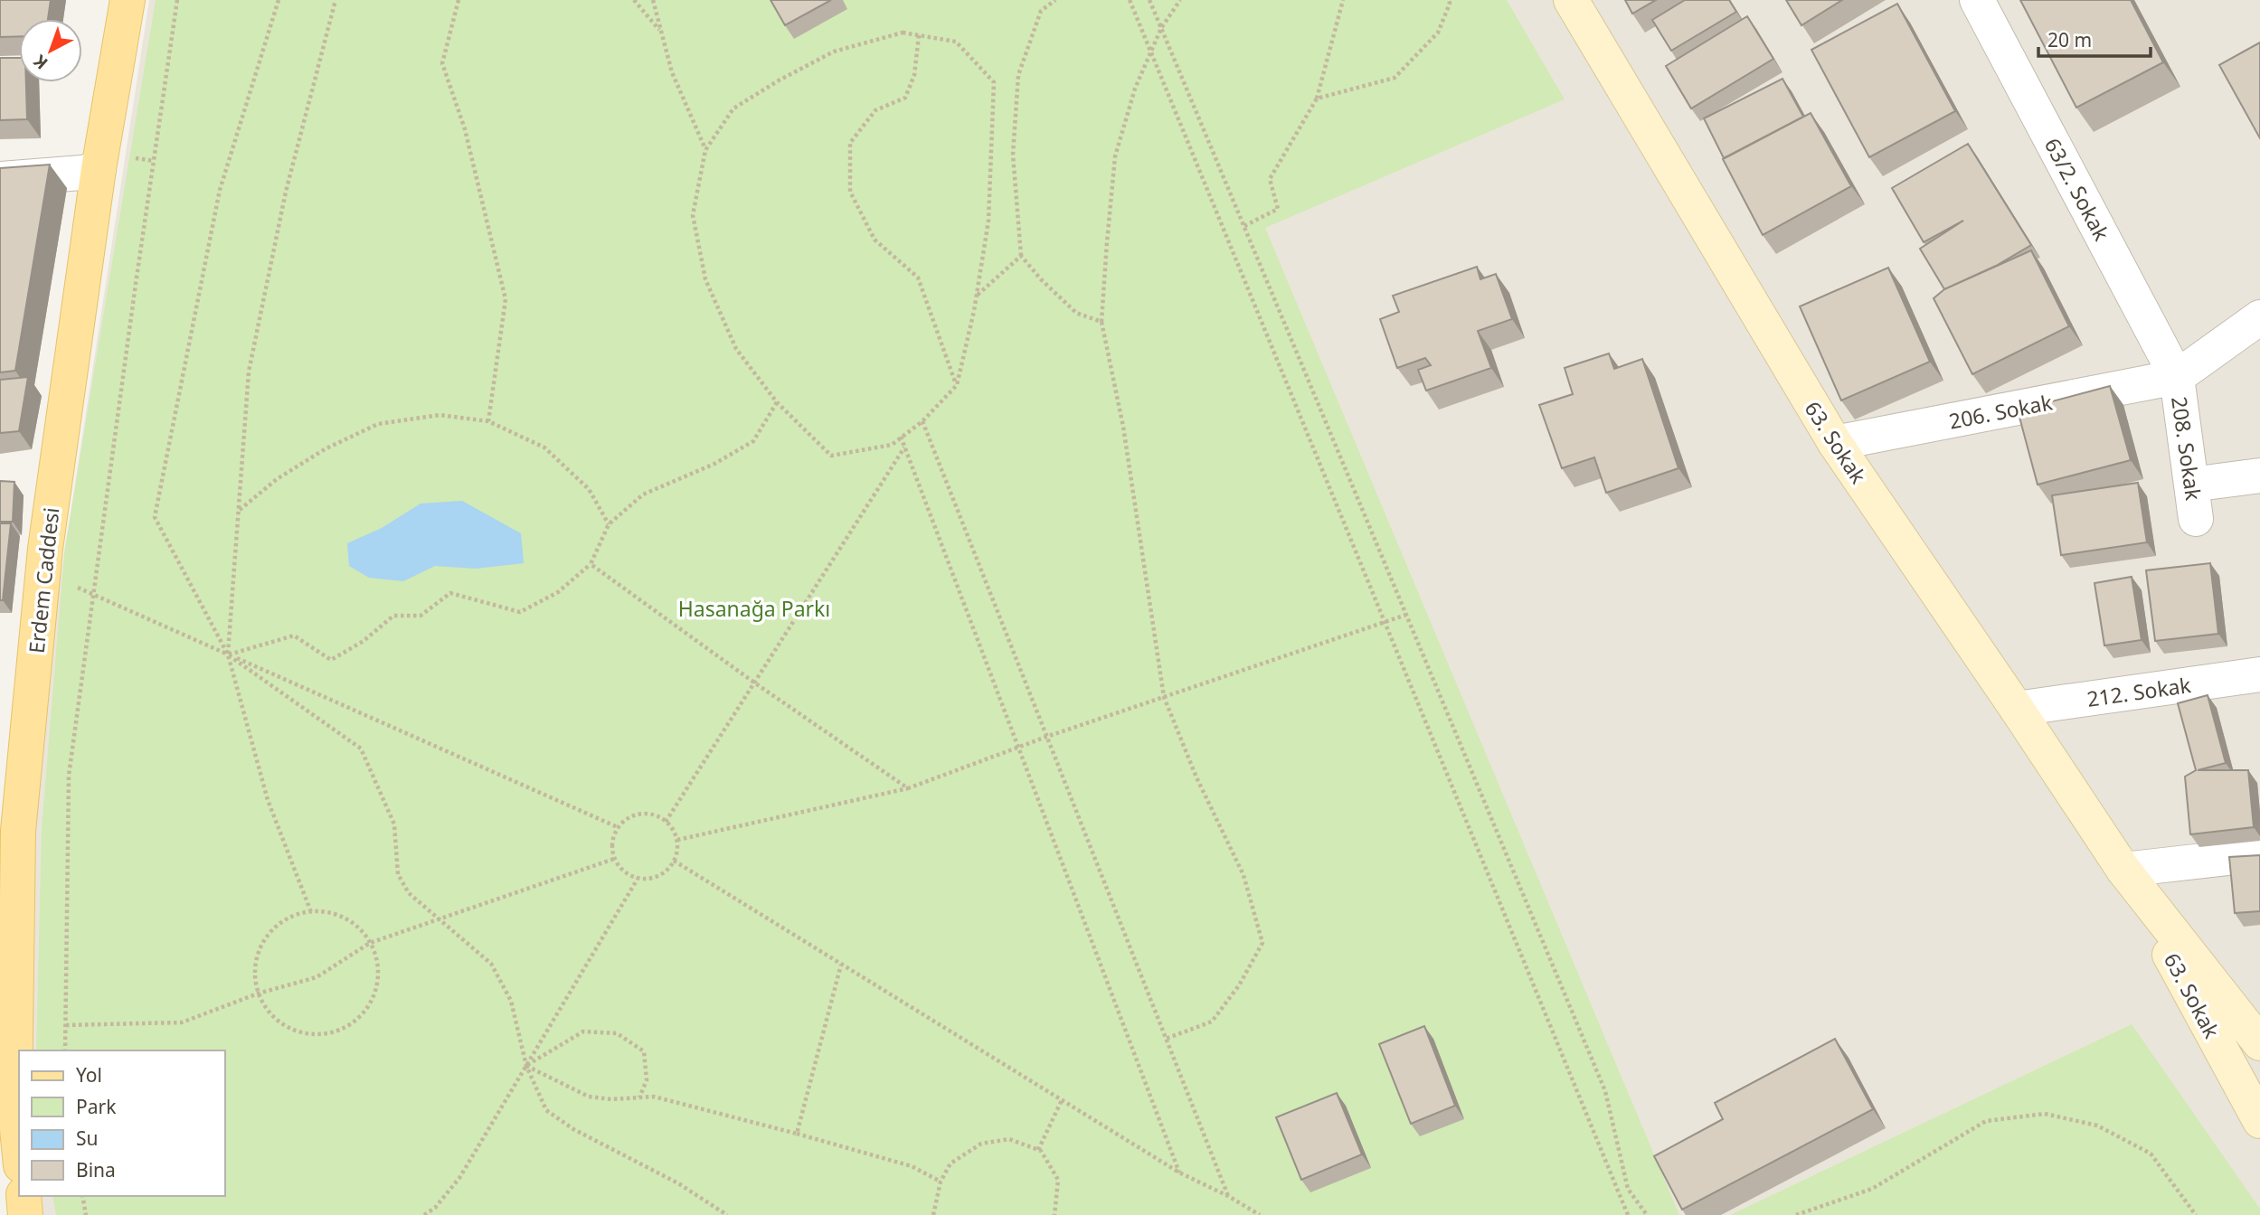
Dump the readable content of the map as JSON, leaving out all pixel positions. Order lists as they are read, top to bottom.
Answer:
{
  "streets": {
    "main road": ["63. Sokak", "Erdem Caddesi"],
    "street": [
      "63/2. Sokak",
      "206. Sokak",
      "208. Sokak",
      "212. Sokak"
    ]
  },
  "crossings": [
    ["63/2. Sokak", "206. Sokak"],
    ["63/2. Sokak", "208. Sokak"],
    ["206. Sokak", "63. Sokak"],
    ["206. Sokak", "208. Sokak"],
    ["63. Sokak", "212. Sokak"]
  ],
  "parks": ["Hasanağa Parkı"],
  "legend": [
    "Yol",
    "Park",
    "Su",
    "Bina"
  ],
  "scale_bar": "20 m",
  "north": "bottom left"
}
